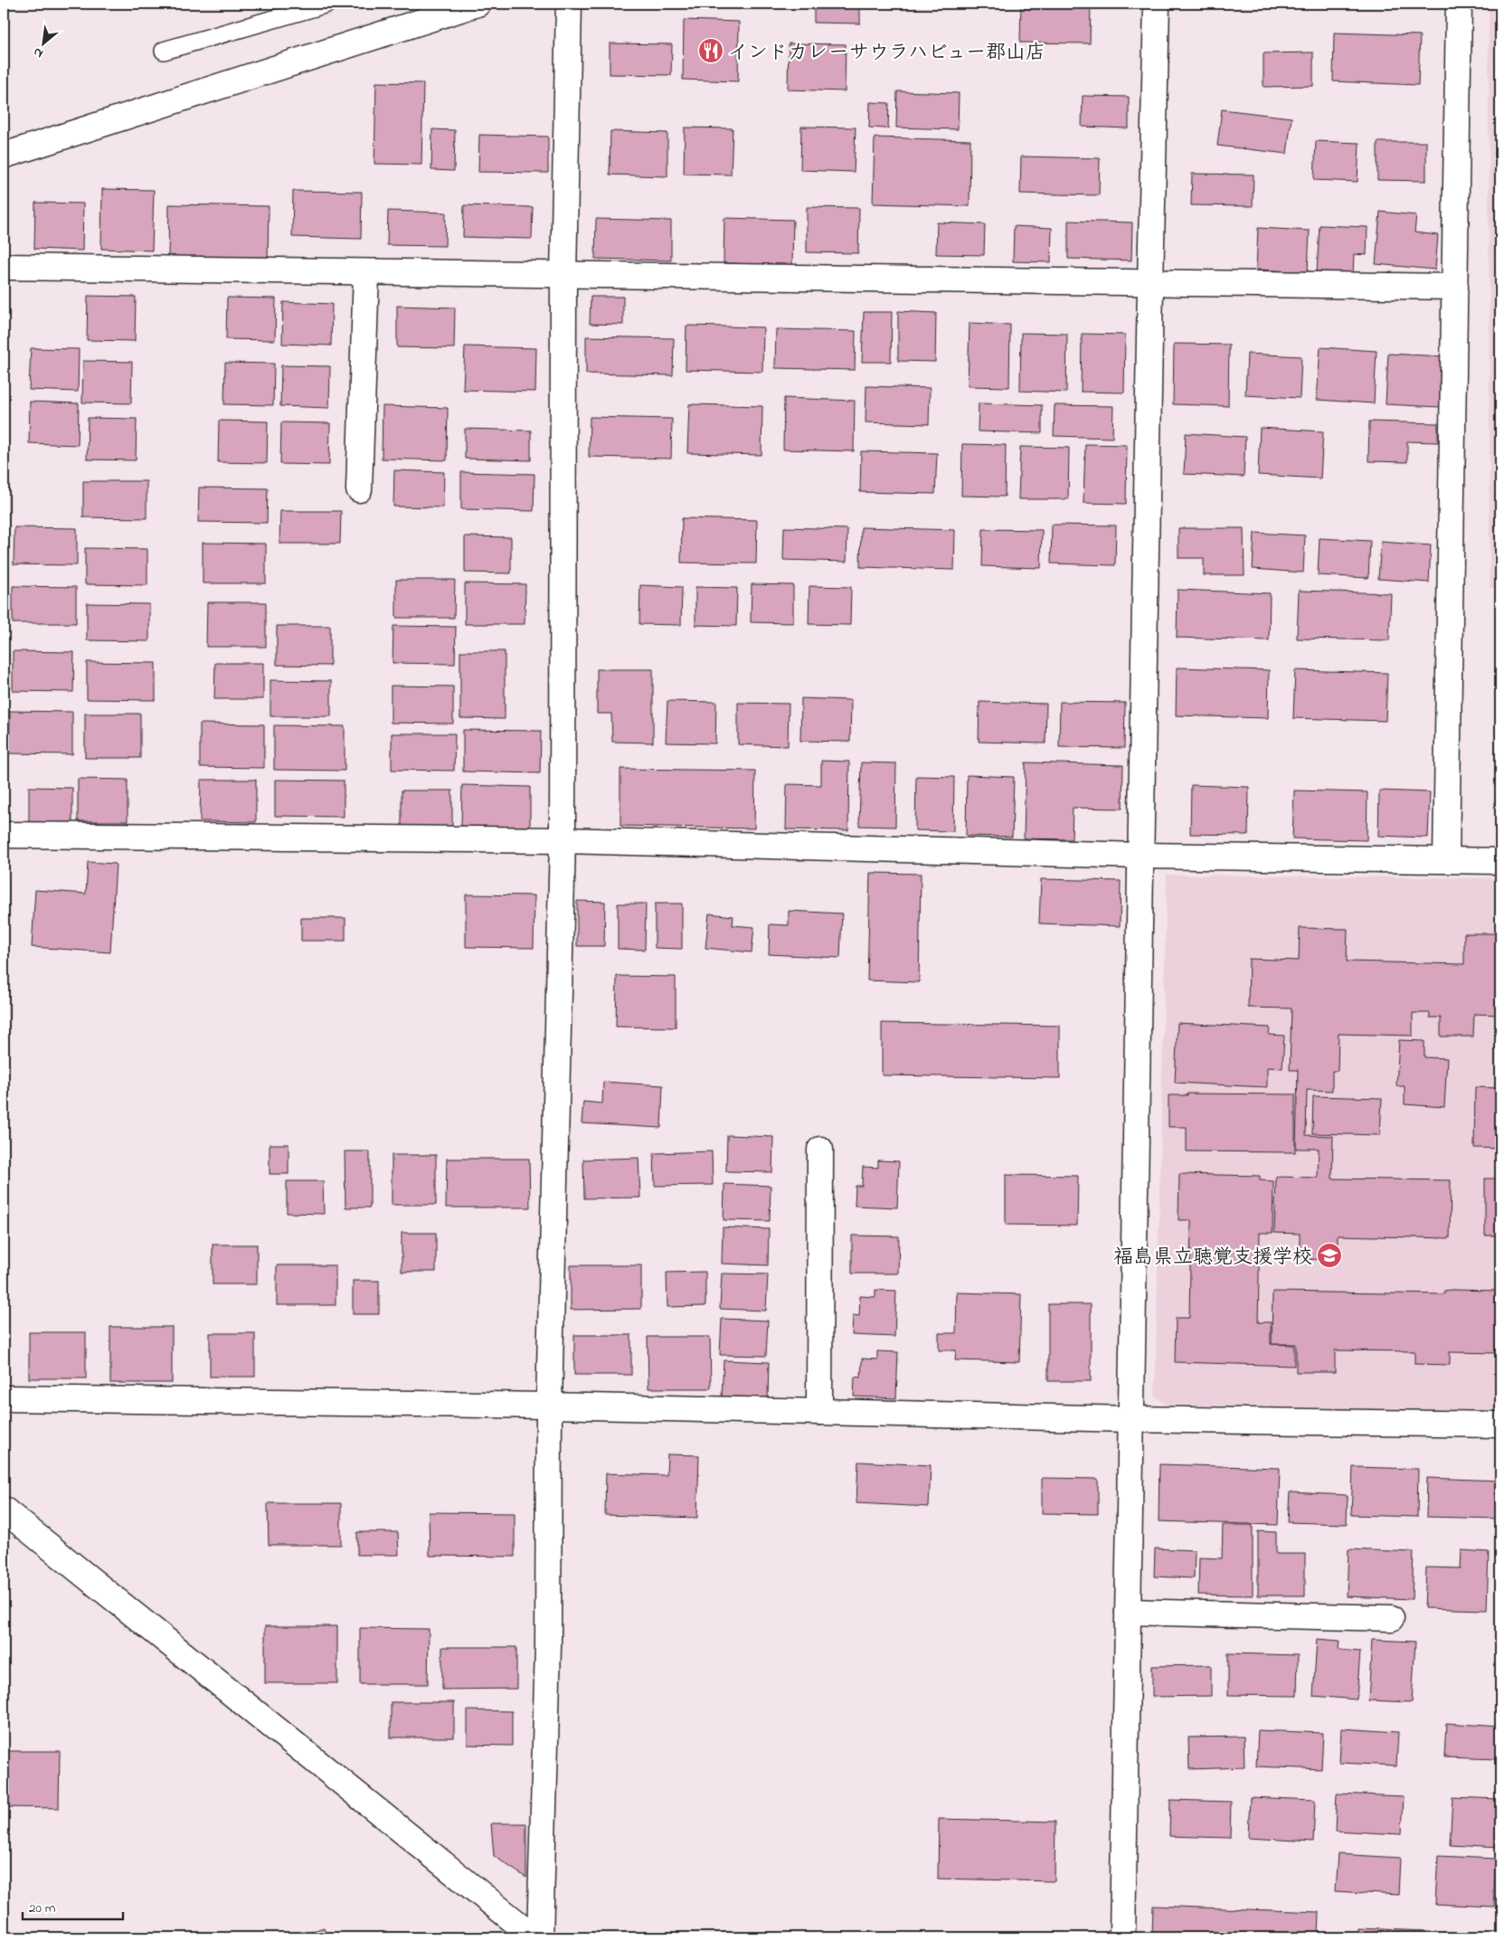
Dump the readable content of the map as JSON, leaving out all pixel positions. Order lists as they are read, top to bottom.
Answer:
{
  "places": {
    "restaurant": ["インドカレーサウラハビュー郡山店"],
    "school or university": ["福島県立聴覚支援学校"]
  },
  "scale_bar": "20 m",
  "north": "bottom left"
}
